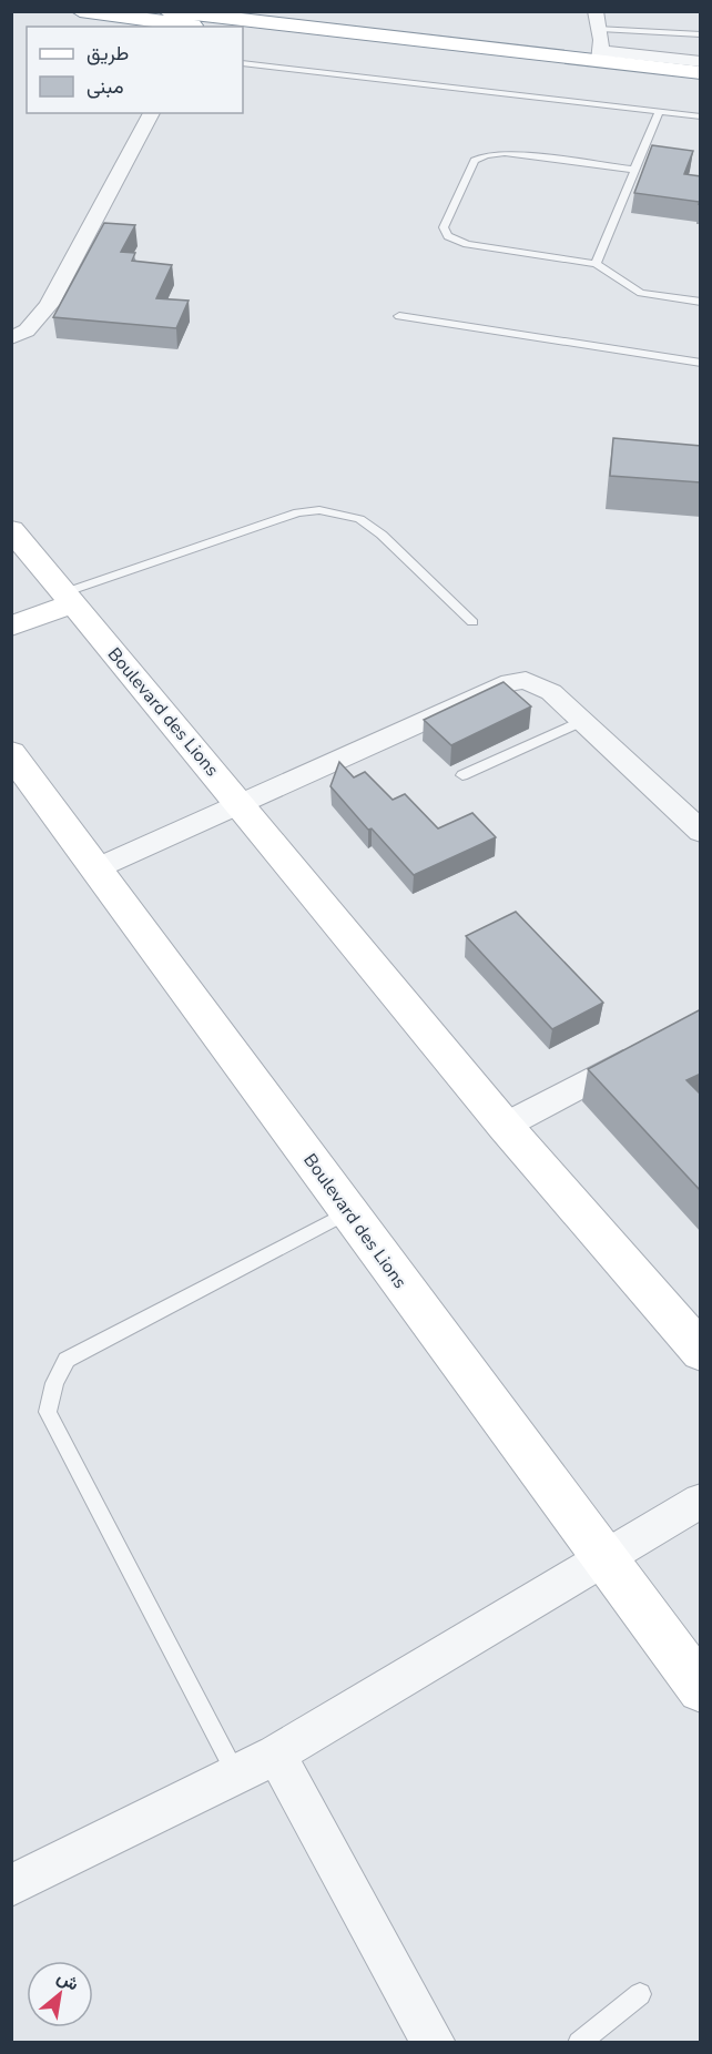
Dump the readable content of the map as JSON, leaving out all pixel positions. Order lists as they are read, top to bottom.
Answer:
{
  "streets": {
    "main road": ["Boulevard des Lions"]
  },
  "legend": ["طريق", "مبنى"],
  "north": "top right"
}
